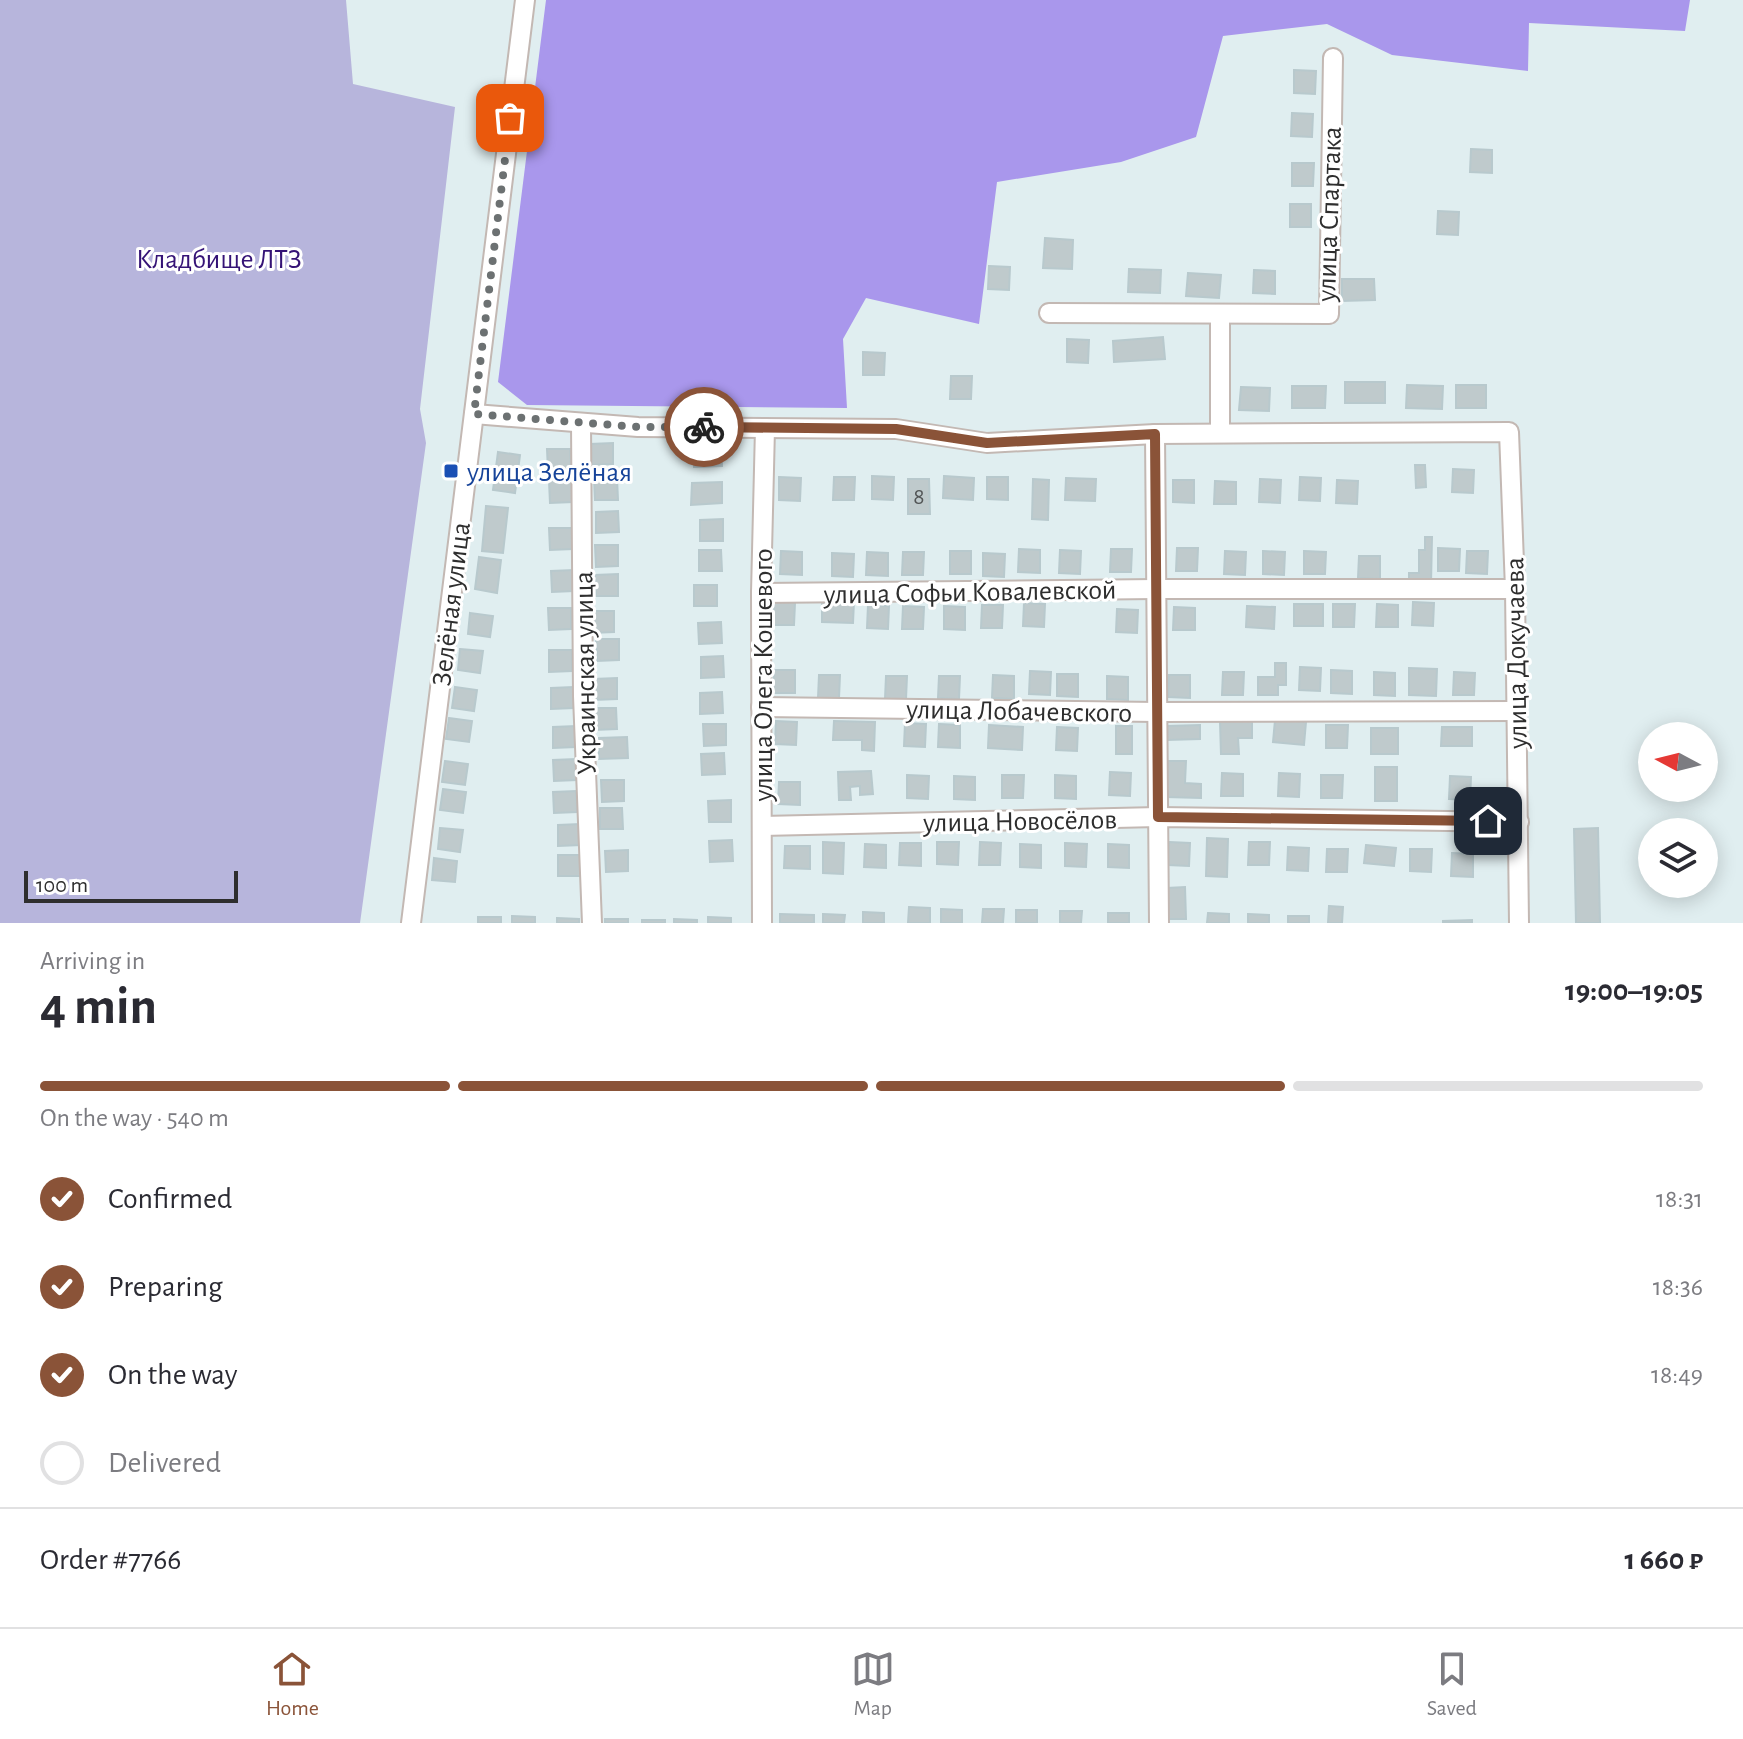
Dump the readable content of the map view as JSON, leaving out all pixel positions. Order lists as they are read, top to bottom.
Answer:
{
  "streets": {
    "street": [
      "улица Спартака",
      "улица Софьи Ковалевской",
      "Зелёная улица",
      "улица Докучаева",
      "Украинская улица",
      "улица Олега Кошевого",
      "улица Лобачевского",
      "улица Новосёлов"
    ]
  },
  "crossings": [
    ["улица Софьи Ковалевской", "улица Докучаева"],
    ["улица Софьи Ковалевской", "улица Олега Кошевого"],
    ["улица Докучаева", "улица Лобачевского"],
    ["улица Докучаева", "улица Новосёлов"],
    ["улица Олега Кошевого", "улица Лобачевского"],
    ["улица Олега Кошевого", "улица Новосёлов"]
  ],
  "parks": ["Кладбище ЛТЗ"],
  "places": {
    "transit": ["улица Зелёная"]
  },
  "house_numbers": ["8"],
  "scale_bar": "100 m",
  "north": "left",
  "page": {
    "scale": "100 m",
    "heading": ["4 min", "Arriving in", "19:00–19:05"],
    "panel": ["Order #7766", "1 660 ₽"],
    "bar": "On the way · 540 m",
    "list": [
      ["Confirmed", "18:31"],
      ["Preparing", "18:36"],
      ["On the way", "18:49"],
      "Delivered"
    ],
    "tabs": ["Home", "Map", "Saved"]
  }
}
